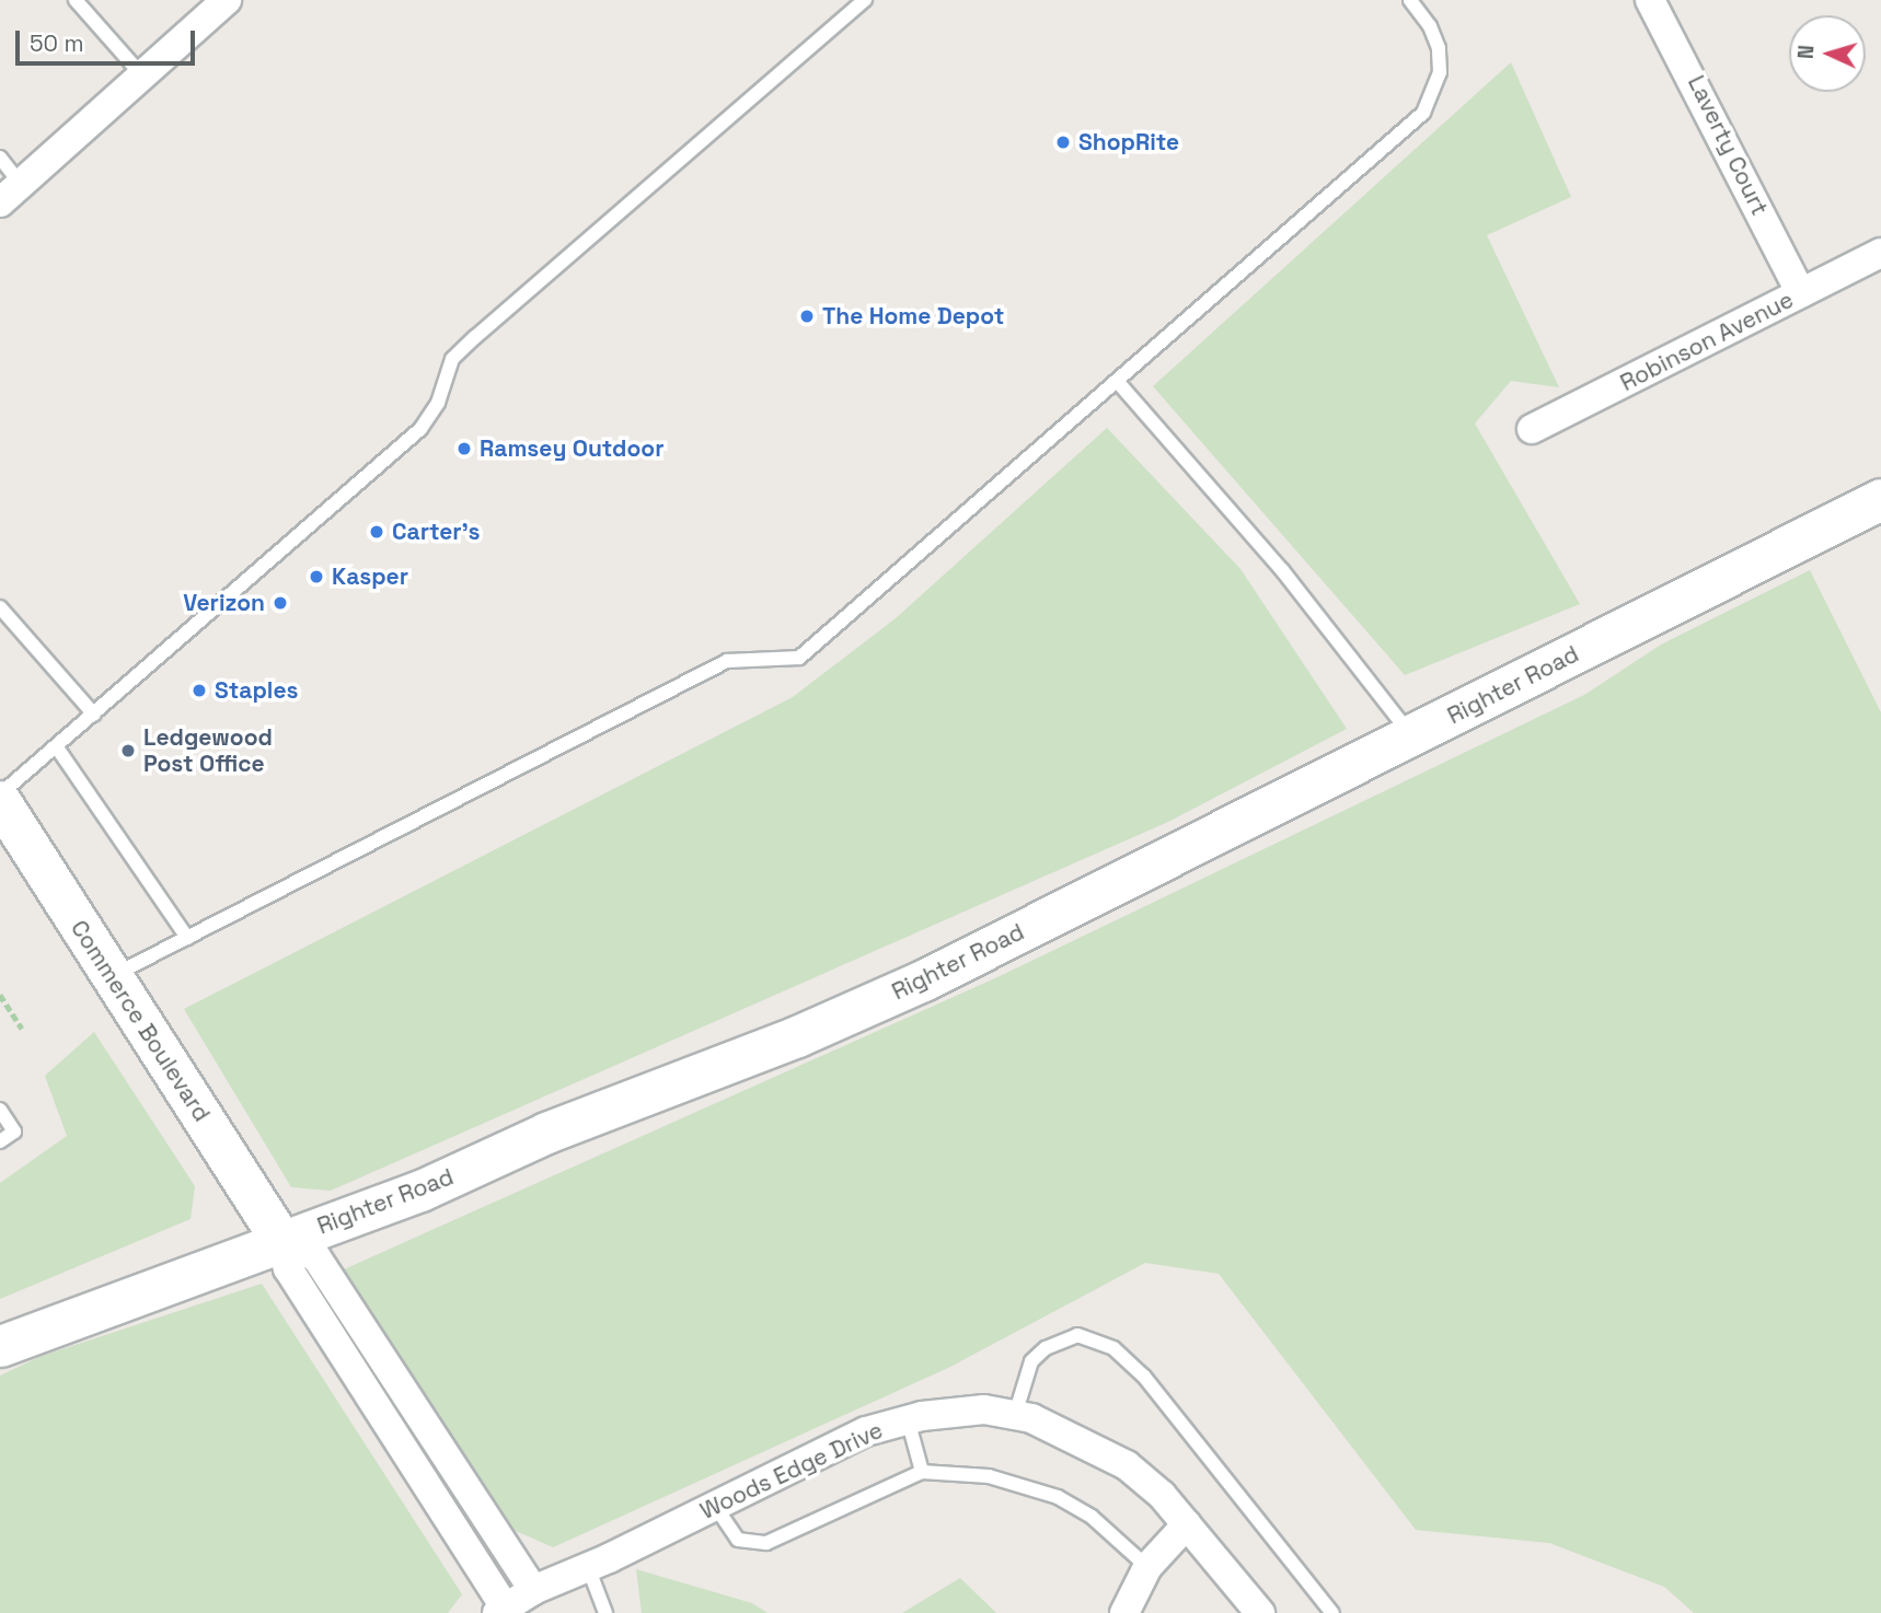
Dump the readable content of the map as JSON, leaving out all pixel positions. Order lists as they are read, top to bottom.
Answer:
{
  "streets": {
    "street": [
      "Laverty Court",
      "Robinson Avenue",
      "Righter Road",
      "Commerce Boulevard",
      "Woods Edge Drive"
    ]
  },
  "crossings": [
    ["Laverty Court", "Robinson Avenue"],
    ["Righter Road", "Commerce Boulevard"],
    ["Commerce Boulevard", "Woods Edge Drive"]
  ],
  "places": [
    "ShopRite",
    "The Home Depot",
    "Ramsey Outdoor",
    "Carter's",
    "Kasper",
    "Verizon",
    "Staples",
    "Ledgewood Post Office"
  ],
  "scale_bar": "50 m",
  "north": "left"
}
